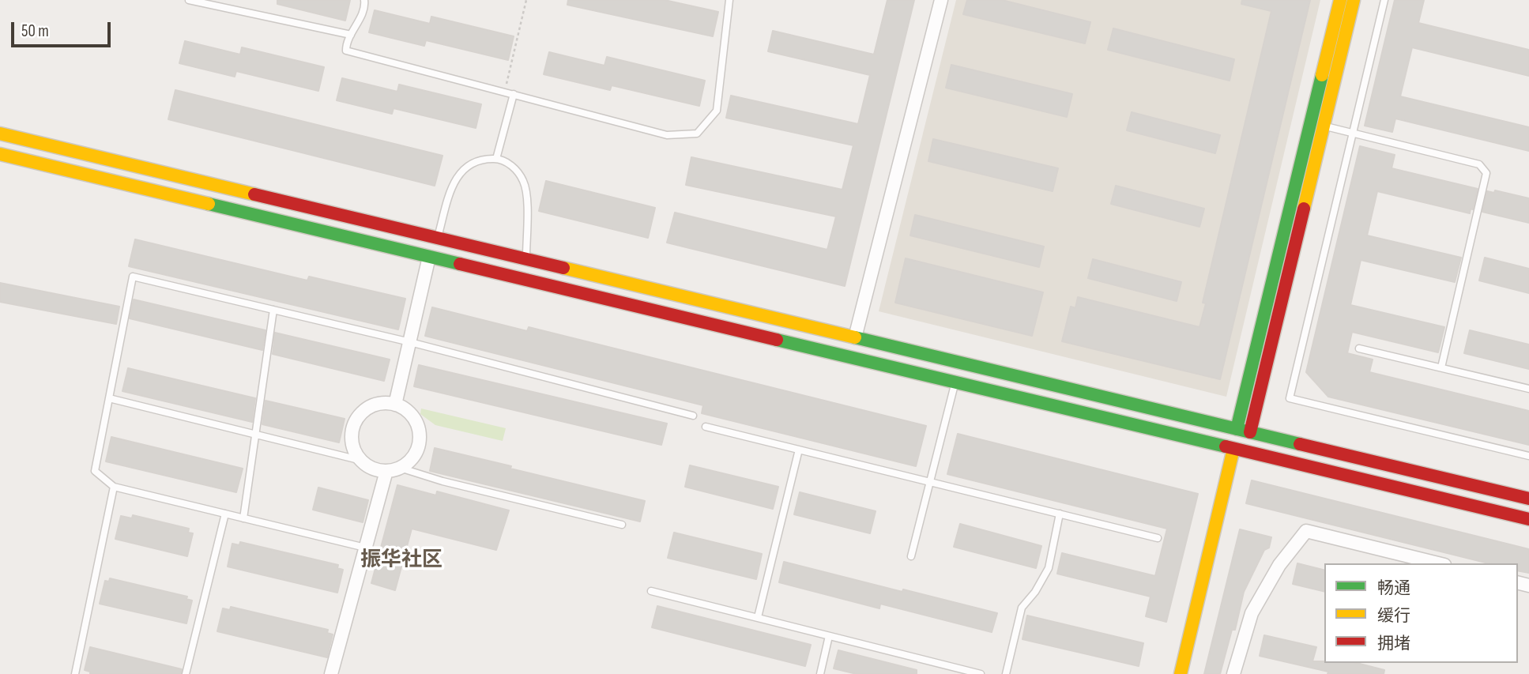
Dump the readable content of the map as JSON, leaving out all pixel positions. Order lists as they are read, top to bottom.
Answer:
{
  "districts": ["振华社区"],
  "legend": ["畅通", "缓行", "拥堵"],
  "scale_bar": "50 m"
}
